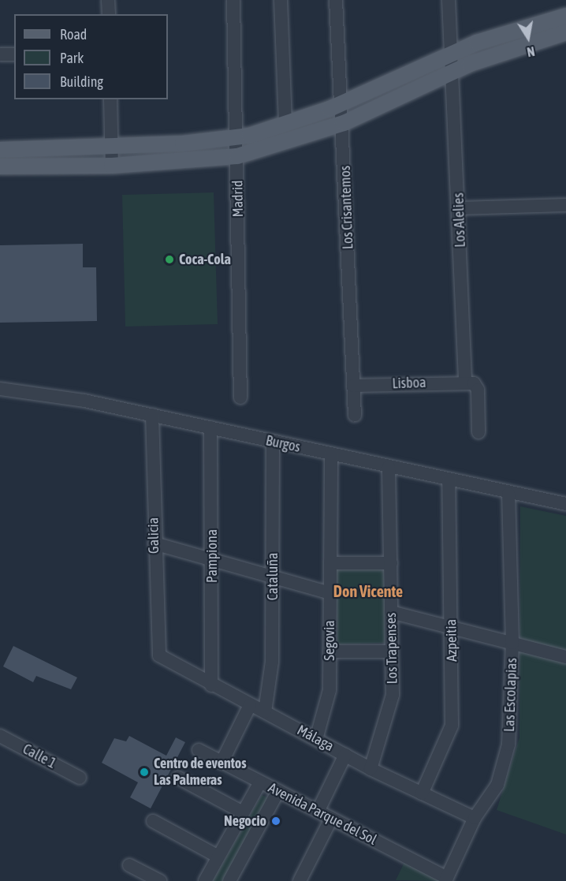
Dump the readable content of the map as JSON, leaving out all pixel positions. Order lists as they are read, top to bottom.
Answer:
{
  "streets": {
    "street": [
      "Madrid",
      "Los Crisantemos",
      "Los Alelies",
      "Lisboa",
      "Burgos",
      "Galicia",
      "Pampiona",
      "Cataluña",
      "Segovia",
      "Azpeitia",
      "Los Trapenses",
      "Las Escolapias",
      "Málaga",
      "Calle 1",
      "Avenida Parque del Sol"
    ]
  },
  "crossings": [
    ["Los Crisantemos", "Lisboa"],
    ["Los Alelies", "Lisboa"],
    ["Burgos", "Galicia"],
    ["Burgos", "Pampiona"],
    ["Burgos", "Cataluña"],
    ["Burgos", "Segovia"],
    ["Burgos", "Azpeitia"],
    ["Burgos", "Los Trapenses"],
    ["Burgos", "Las Escolapias"],
    ["Galicia", "Málaga"],
    ["Pampiona", "Málaga"],
    ["Cataluña", "Málaga"],
    ["Segovia", "Málaga"],
    ["Azpeitia", "Málaga"],
    ["Los Trapenses", "Málaga"],
    ["Las Escolapias", "Málaga"],
    ["Las Escolapias", "Avenida Parque del Sol"]
  ],
  "districts": ["Don Vicente"],
  "places": ["Coca-Cola", "Centro de eventos Las Palmeras", "Negocio"],
  "legend": ["Road", "Park", "Building"],
  "north": "bottom"
}
